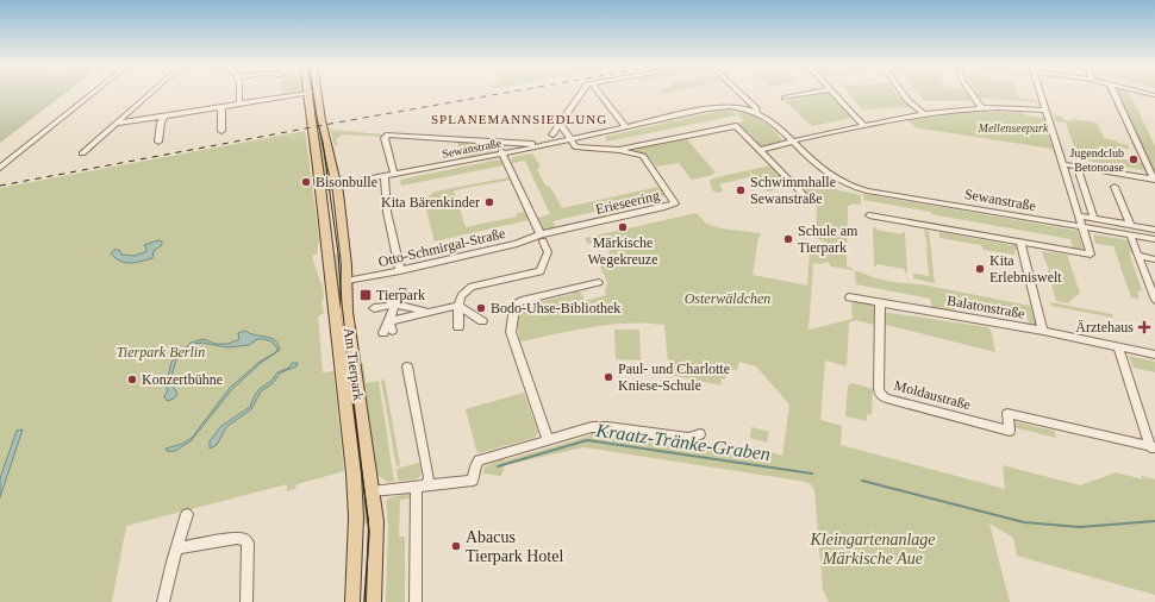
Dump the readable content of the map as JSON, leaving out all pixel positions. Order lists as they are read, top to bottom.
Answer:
{
  "streets": {
    "main road": ["Am Tierpark"],
    "street": [
      "Sewanstraße",
      "Erieseering",
      "Otto-Schmirgal-Straße",
      "Balatonstraße",
      "Moldaustraße"
    ]
  },
  "crossings": [
    ["Sewanstraße", "Erieseering"],
    ["Sewanstraße", "Am Tierpark"],
    ["Erieseering", "Otto-Schmirgal-Straße"],
    ["Otto-Schmirgal-Straße", "Am Tierpark"],
    ["Balatonstraße", "Moldaustraße"]
  ],
  "districts": ["SPLANEMANNSIEDLUNG"],
  "water": ["Kraatz-Tränke-Graben"],
  "parks": [
    "Mellenseepark",
    "Osterwäldchen",
    "Tierpark Berlin",
    "Kleingartenanlage Märkische Aue"
  ],
  "places": {
    "other": [
      "Jugendclub Betonoase",
      "Bisonbulle",
      "Schwimmhalle Sewanstraße",
      "Kita Bärenkinder",
      "Märkische Wegekreuze",
      "Schule am Tierpark",
      "Kita Erlebniswelt",
      "Bodo-Uhse-Bibliothek",
      "Paul- und Charlotte Kniese-Schule",
      "Konzertbühne",
      "Abacus Tierpark Hotel"
    ],
    "transit": ["Tierpark"],
    "health": ["Ärztehaus"]
  }
}
